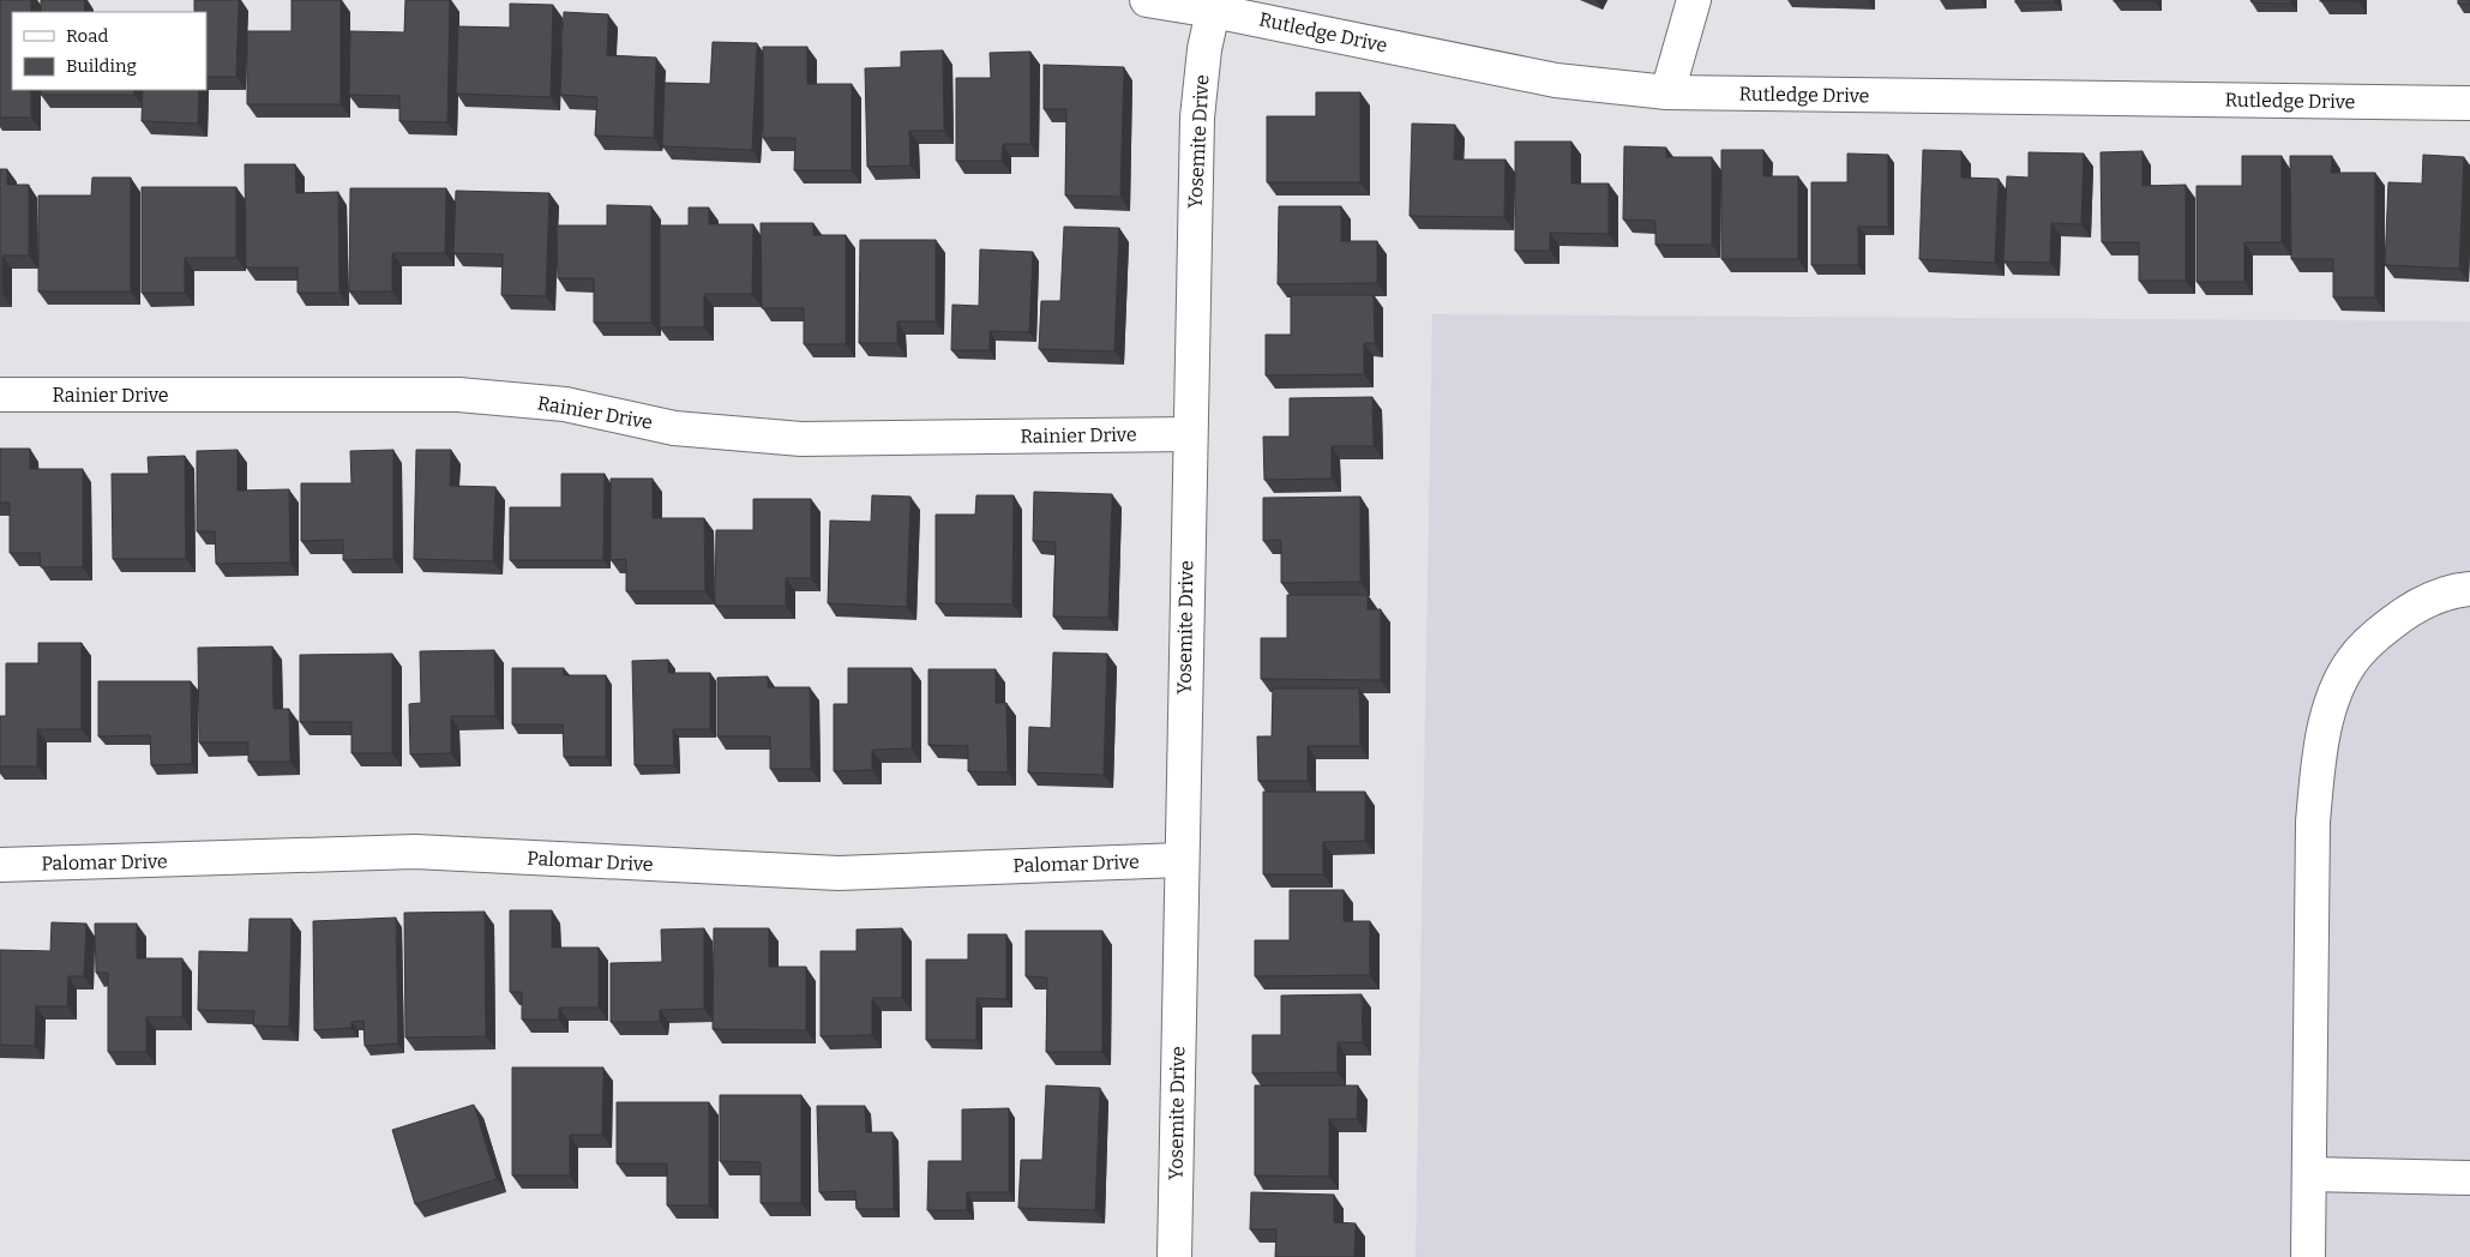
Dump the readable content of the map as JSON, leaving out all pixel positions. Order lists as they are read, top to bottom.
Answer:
{
  "streets": {
    "street": [
      "Rutledge Drive",
      "Yosemite Drive",
      "Rainier Drive",
      "Palomar Drive"
    ]
  },
  "crossings": [
    ["Rutledge Drive", "Yosemite Drive"],
    ["Yosemite Drive", "Rainier Drive"],
    ["Yosemite Drive", "Palomar Drive"]
  ],
  "legend": ["Road", "Building"]
}
